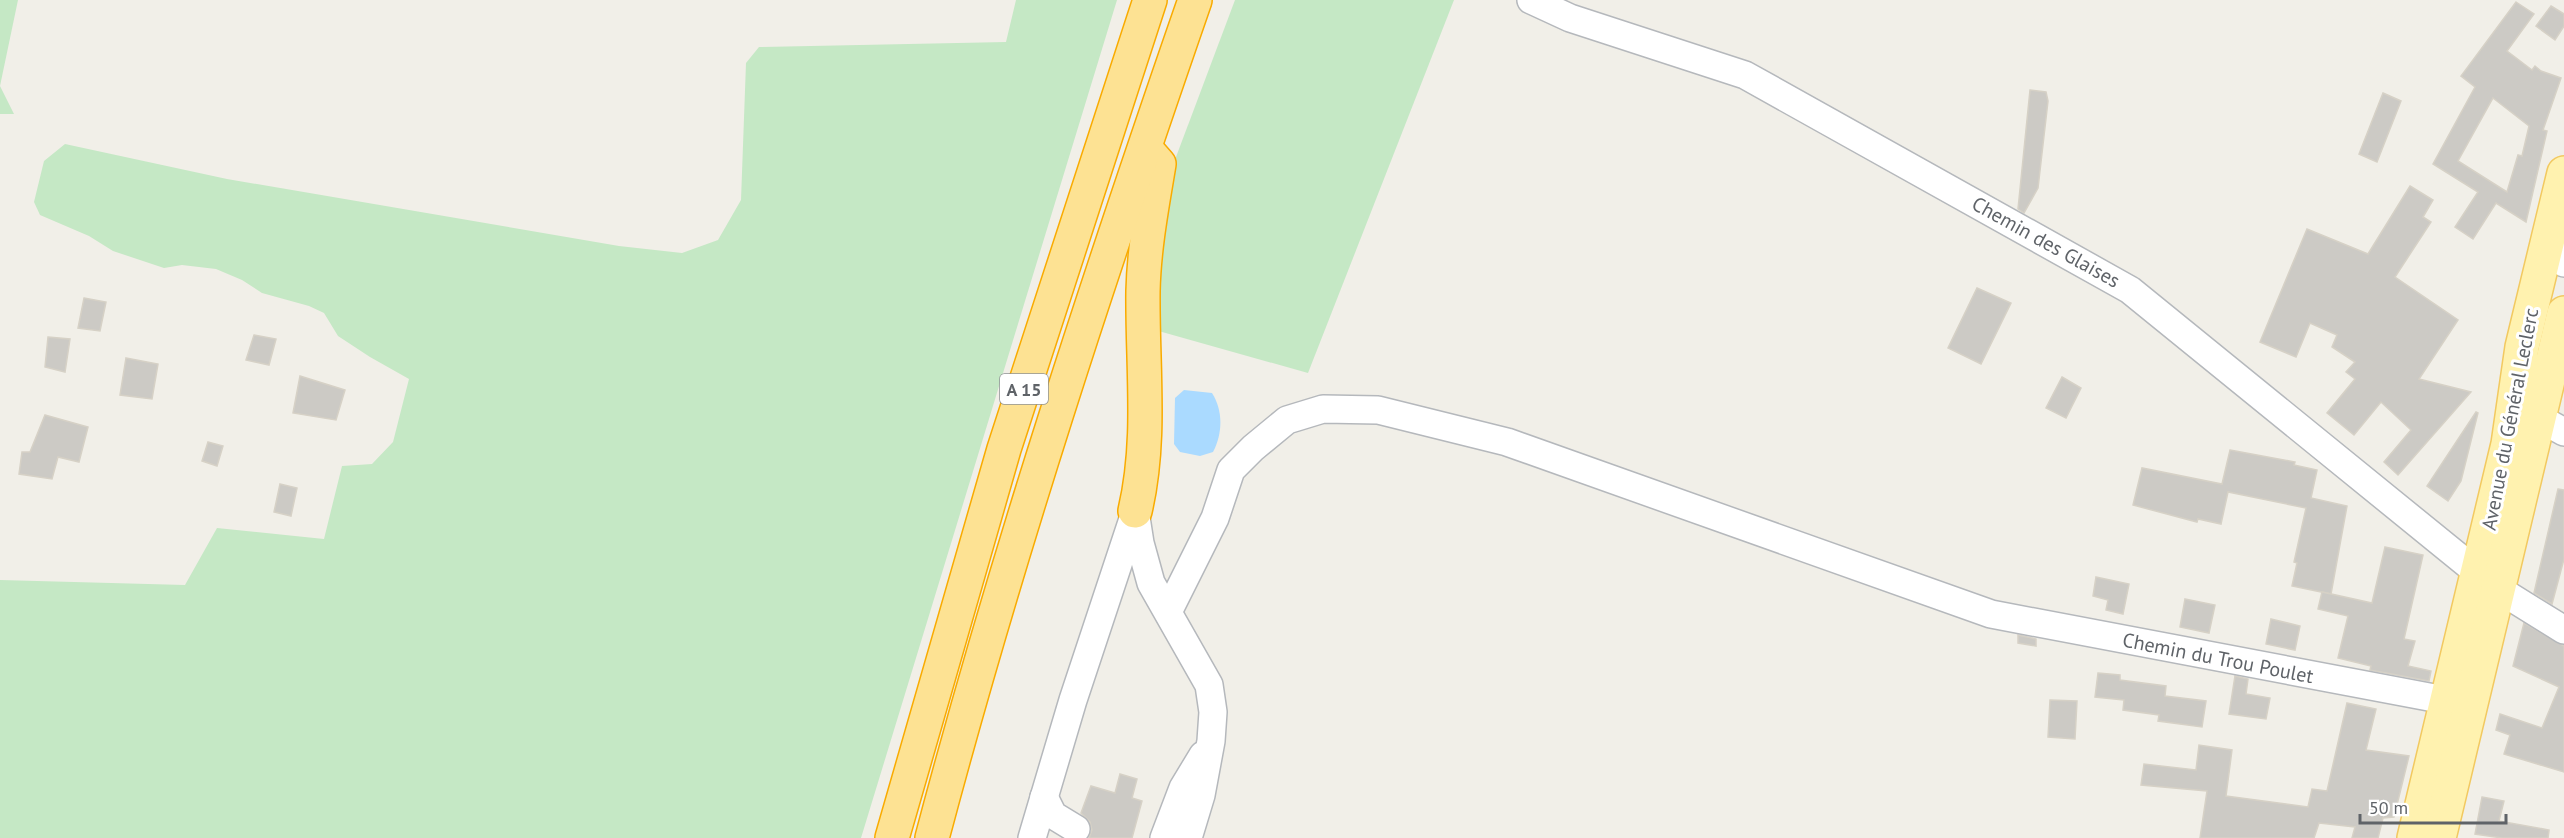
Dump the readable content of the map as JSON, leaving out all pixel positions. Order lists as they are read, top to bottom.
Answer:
{
  "streets": {
    "highway": ["A 15"],
    "main road": ["Avenue du Général Leclerc"],
    "street": ["Chemin des Glaises", "Chemin du Trou Poulet"]
  },
  "crossings": [
    ["Chemin des Glaises", "Avenue du Général Leclerc"],
    ["Avenue du Général Leclerc", "Chemin du Trou Poulet"]
  ],
  "scale_bar": "50 m"
}
